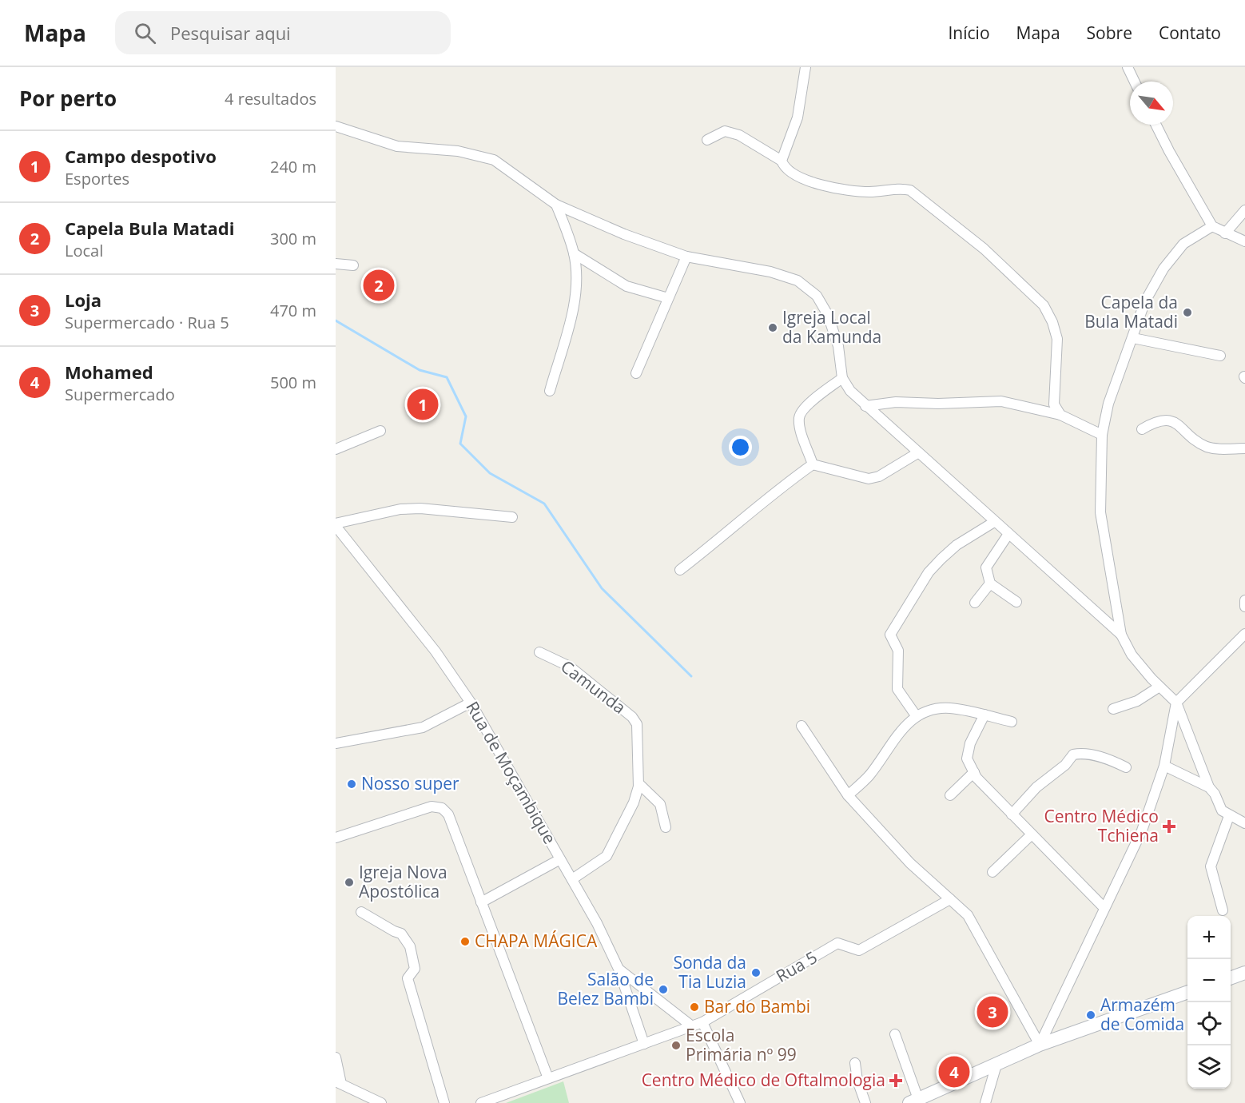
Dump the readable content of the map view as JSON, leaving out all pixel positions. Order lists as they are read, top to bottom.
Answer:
{
  "streets": {
    "street": ["Camunda", "Rua de Moçambique", "Rua 5"]
  },
  "crossings": [
    ["Camunda", "Rua de Moçambique"],
    ["Rua de Moçambique", "Rua 5"]
  ],
  "places": {
    "other": [
      "Capela da Bula Matadi",
      "Igreja Local da Kamunda",
      "Nosso super",
      "Igreja Nova Apostólica",
      "CHAPA MÁGICA",
      "Sonda da Tia Luzia",
      "Salão de Belez Bambi",
      "Bar do Bambi",
      "Armazém de Comida",
      "Escola Primária nº 99"
    ],
    "health": ["Centro Médico Tchiena", "Centro Médico de Oftalmologia"]
  },
  "north": "bottom right",
  "page": {
    "header": "Mapa",
    "search": "Pesquisar aqui",
    "nav": [
      "Início",
      "Mapa",
      "Sobre",
      "Contato"
    ],
    "heading": ["Por perto", "4 resultados"],
    "list": [
      {
        "mark": "1",
        "name": "Campo despotivo",
        "note": "Esportes",
        "value": "240 m"
      },
      {
        "mark": "2",
        "name": "Capela Bula Matadi",
        "note": "Local",
        "value": "300 m"
      },
      {
        "mark": "3",
        "name": "Loja",
        "note": "Supermercado · Rua 5",
        "value": "470 m"
      },
      {
        "mark": "4",
        "name": "Mohamed",
        "note": "Supermercado",
        "value": "500 m"
      }
    ],
    "pins": [
      "2",
      "1",
      "3",
      "4"
    ],
    "map_buttons": ["+", "−"]
  }
}
